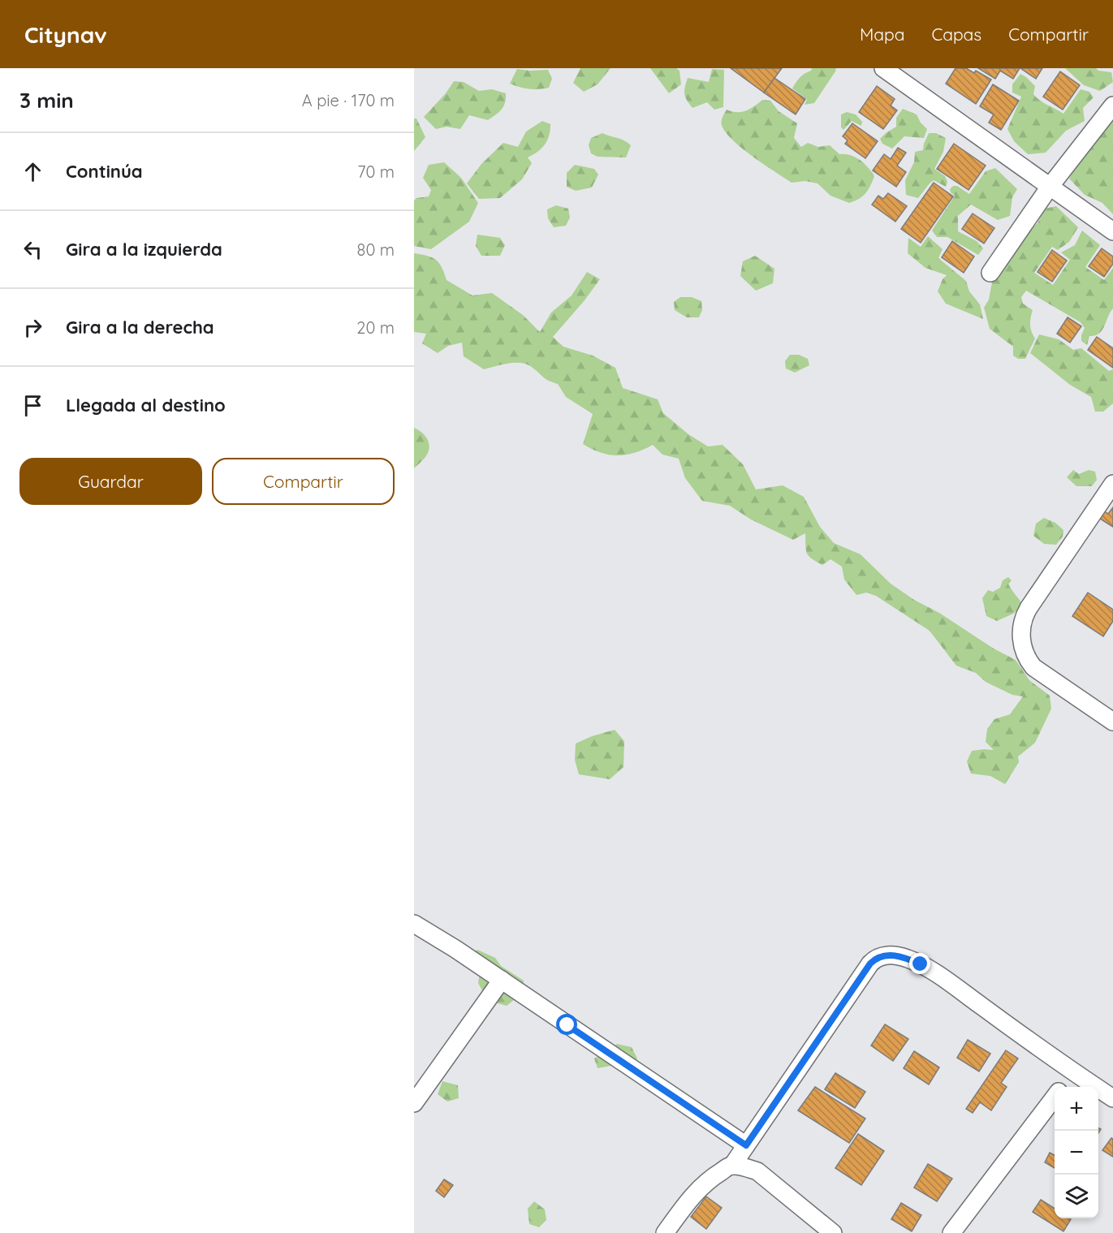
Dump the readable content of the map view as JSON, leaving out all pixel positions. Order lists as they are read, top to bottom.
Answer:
{
  "page": {
    "header": "Citynav",
    "nav": ["Mapa", "Capas", "Compartir"],
    "heading": ["3 min", "A pie · 170 m"],
    "list": [
      ["Continúa", "70 m"],
      ["Gira a la izquierda", "80 m"],
      ["Gira a la derecha", "20 m"],
      "Llegada al destino"
    ],
    "buttons": ["Guardar", "Compartir"],
    "map_buttons": ["+", "−"]
  }
}
